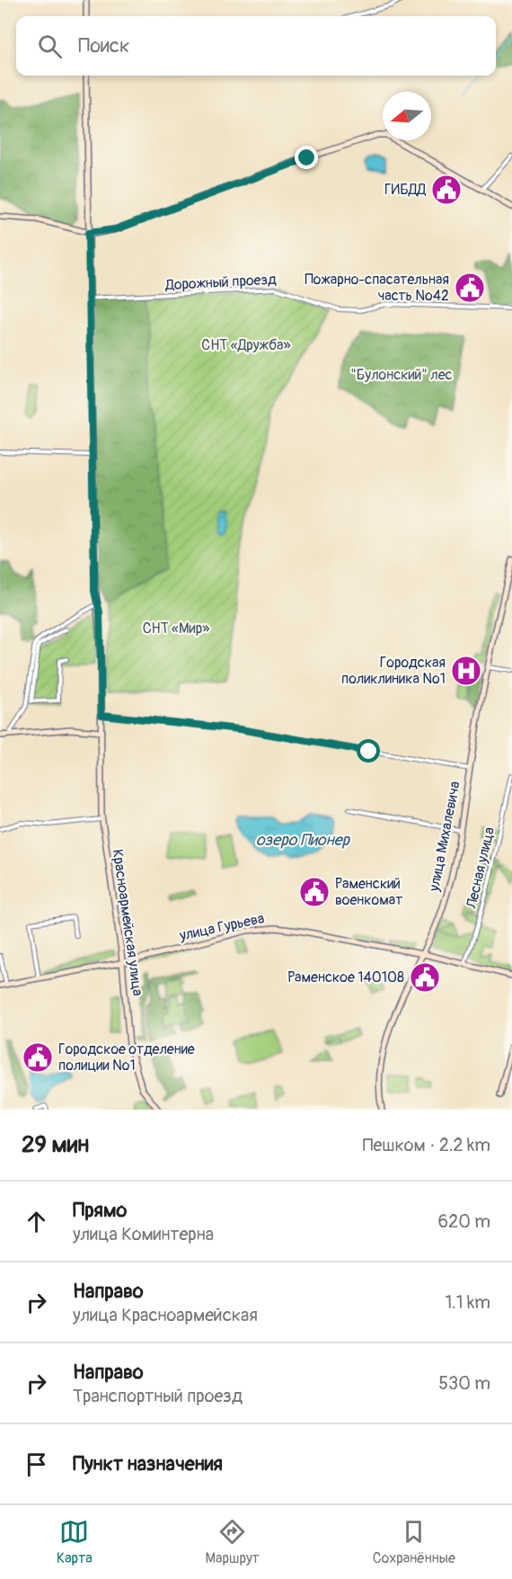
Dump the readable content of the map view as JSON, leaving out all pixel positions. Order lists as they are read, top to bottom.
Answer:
{
  "streets": {
    "main road": ["улица Михалевича", "Красноармейская улица", "улица Гурьева"],
    "street": ["Дорожный проезд", "Лесная улица"]
  },
  "crossings": [
    ["Дорожный проезд", "Красноармейская улица"],
    ["улица Михалевича", "улица Гурьева"],
    ["Лесная улица", "улица Гурьева"],
    ["Красноармейская улица", "улица Гурьева"]
  ],
  "water": ["озеро Пионер"],
  "parks": ["СНТ «Дружба»", "\"Булонский\" лес", "СНТ «Мир»"],
  "places": {
    "public building": [
      "ГИБДД",
      "Пожарно-спасательная часть №42",
      "Раменский военкомат",
      "Раменское 140108",
      "Городское отделение полиции №1"
    ],
    "hospital": ["Городская поликлиника №1"]
  },
  "north": "left",
  "page": {
    "search": "Поиск",
    "heading": ["29 мин", "Пешком · 2.2 km"],
    "list": [
      ["Прямо", "улица Коминтерна", "620 m"],
      ["Направо", "улица Красноармейская", "1.1 km"],
      ["Направо", "Транспортный проезд", "530 m"],
      "Пункт назначения"
    ],
    "nav": ["Карта", "Маршрут", "Сохранённые"]
  }
}
